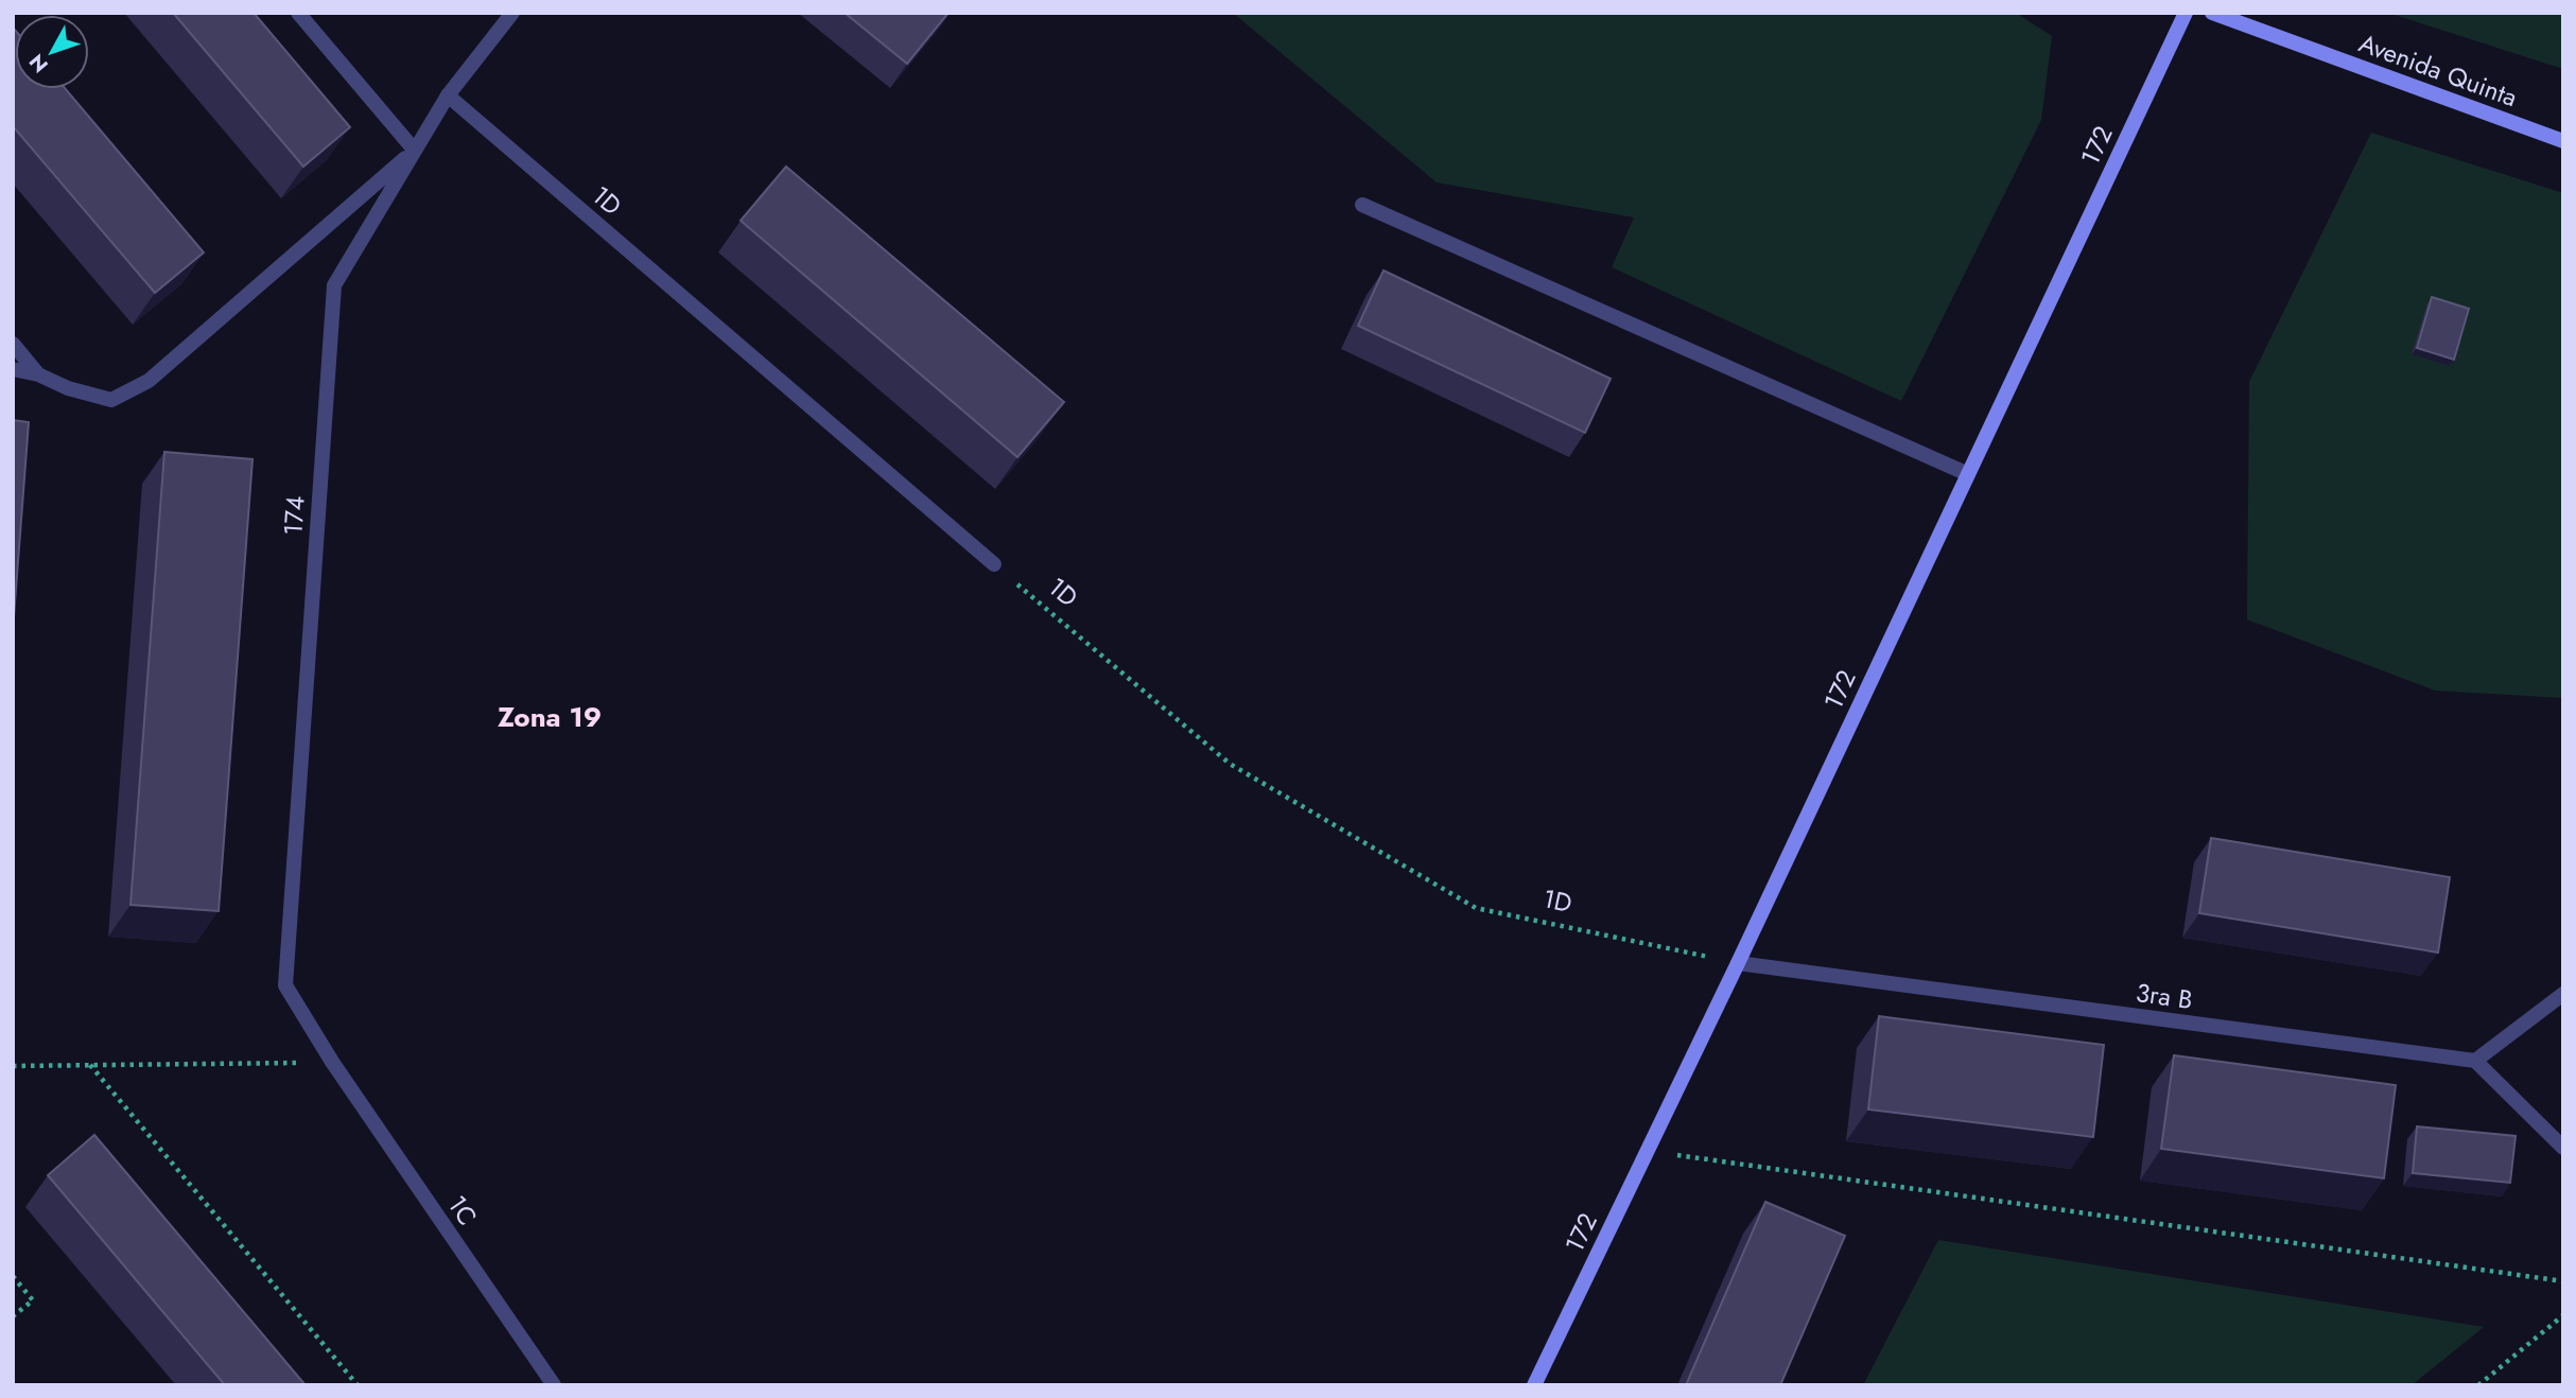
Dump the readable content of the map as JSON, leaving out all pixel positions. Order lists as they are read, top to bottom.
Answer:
{
  "streets": {
    "street": [
      "Avenida Quinta",
      "172",
      "1D",
      "174",
      "3ra B",
      "1C"
    ]
  },
  "crossings": [
    ["172", "1D"],
    ["172", "3ra B"],
    ["1D", "174"],
    ["1D", "3ra B"],
    ["174", "1C"]
  ],
  "districts": ["Zona 19"],
  "north": "bottom left"
}
